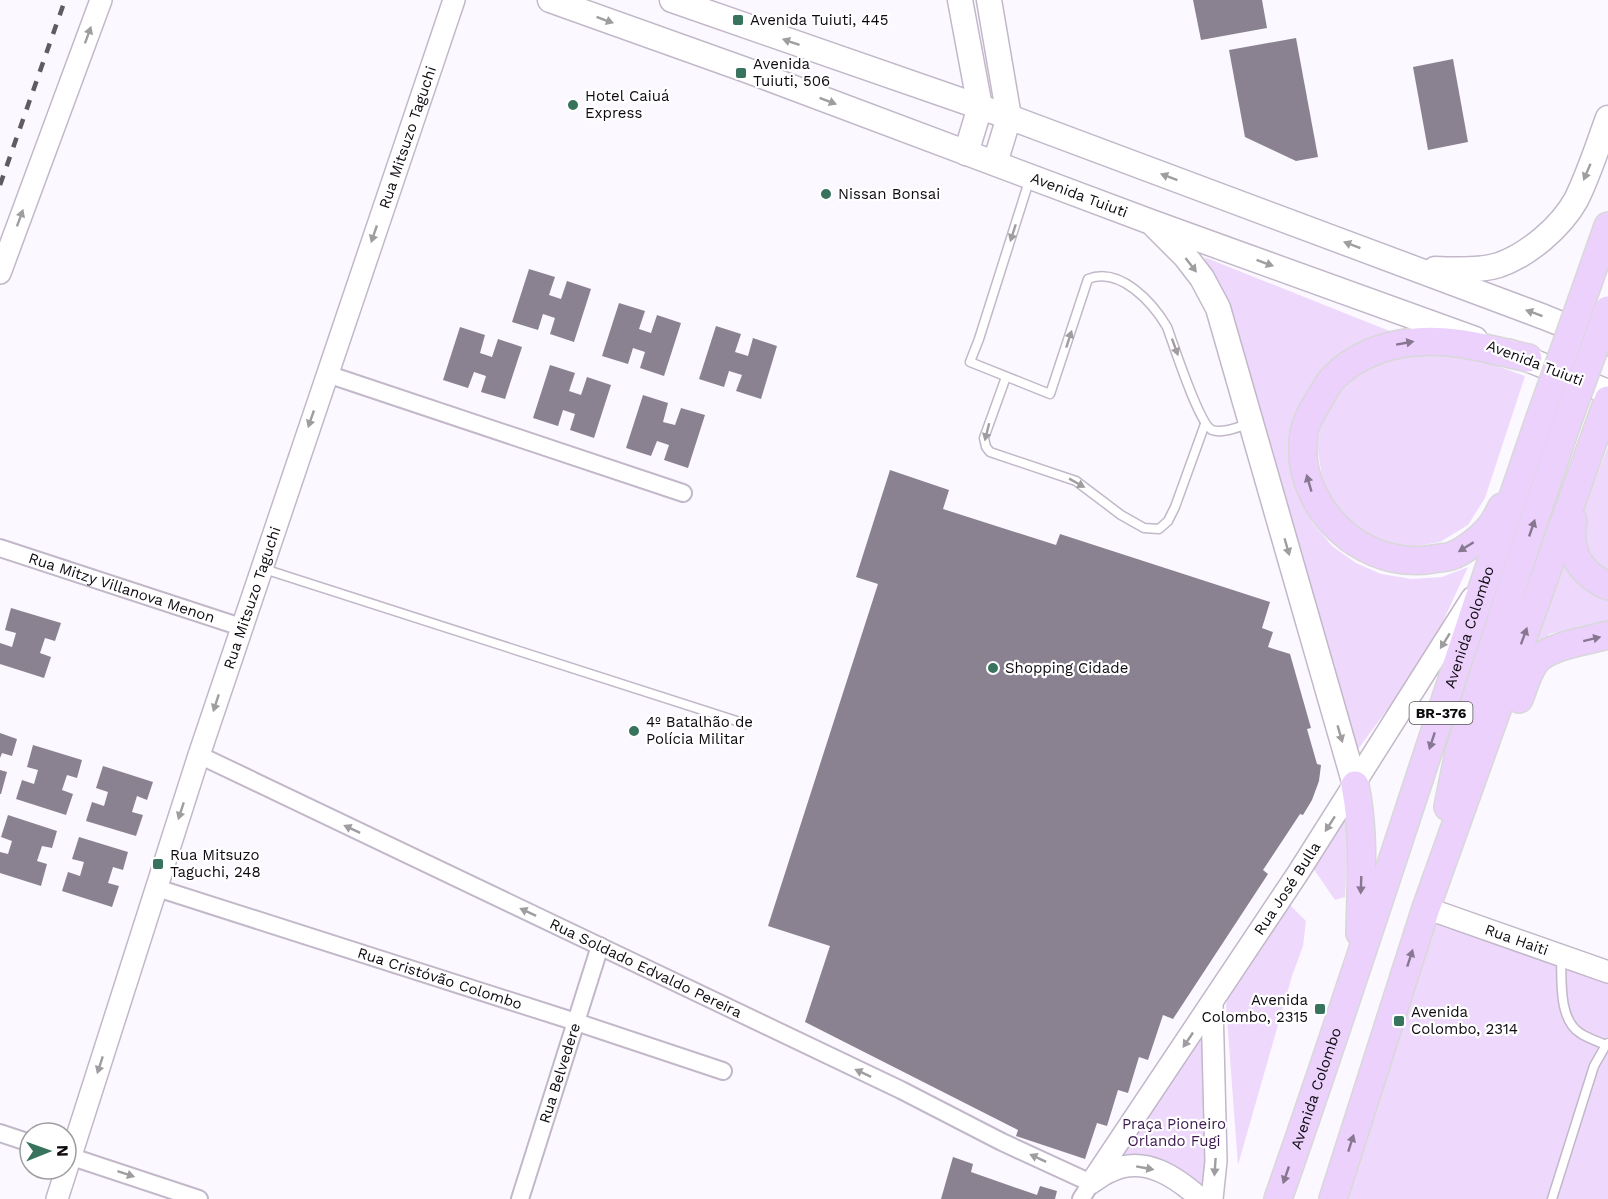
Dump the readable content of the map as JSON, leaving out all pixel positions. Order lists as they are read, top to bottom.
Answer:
{
  "streets": {
    "main road": ["Avenida Tuiuti", "Avenida Colombo", "BR-376"],
    "street": [
      "Rua Mitsuzo Taguchi",
      "Rua Mitzy Villanova Menon",
      "Rua José Bulla",
      "Rua Haiti",
      "Rua Soldado Edvaldo Pereira",
      "Rua Cristóvão Colombo",
      "Rua Belvedere"
    ]
  },
  "crossings": [
    ["Rua Mitsuzo Taguchi", "Rua Mitzy Villanova Menon"],
    ["Rua Mitsuzo Taguchi", "Rua Soldado Edvaldo Pereira"],
    ["Rua Mitsuzo Taguchi", "Rua Cristóvão Colombo"],
    ["Avenida Colombo", "Rua José Bulla"],
    ["Avenida Colombo", "Rua Haiti"],
    ["Rua José Bulla", "Rua Soldado Edvaldo Pereira"],
    ["Rua Soldado Edvaldo Pereira", "Rua Belvedere"],
    ["Rua Cristóvão Colombo", "Rua Belvedere"]
  ],
  "one_way": ["Rua Mitsuzo Taguchi", "Rua José Bulla", "Rua Soldado Edvaldo Pereira"],
  "parks": ["Praça Pioneiro Orlando Fugi"],
  "places": {
    "transit": [
      "Avenida Tuiuti, 445",
      "Avenida Tuiuti, 506",
      "Rua Mitsuzo Taguchi, 248",
      "Avenida Colombo, 2315",
      "Avenida Colombo, 2314"
    ],
    "other": [
      "Hotel Caiuá Express",
      "Nissan Bonsai",
      "Shopping Cidade",
      "4º Batalhão de Polícia Militar"
    ]
  },
  "north": "right"
}
